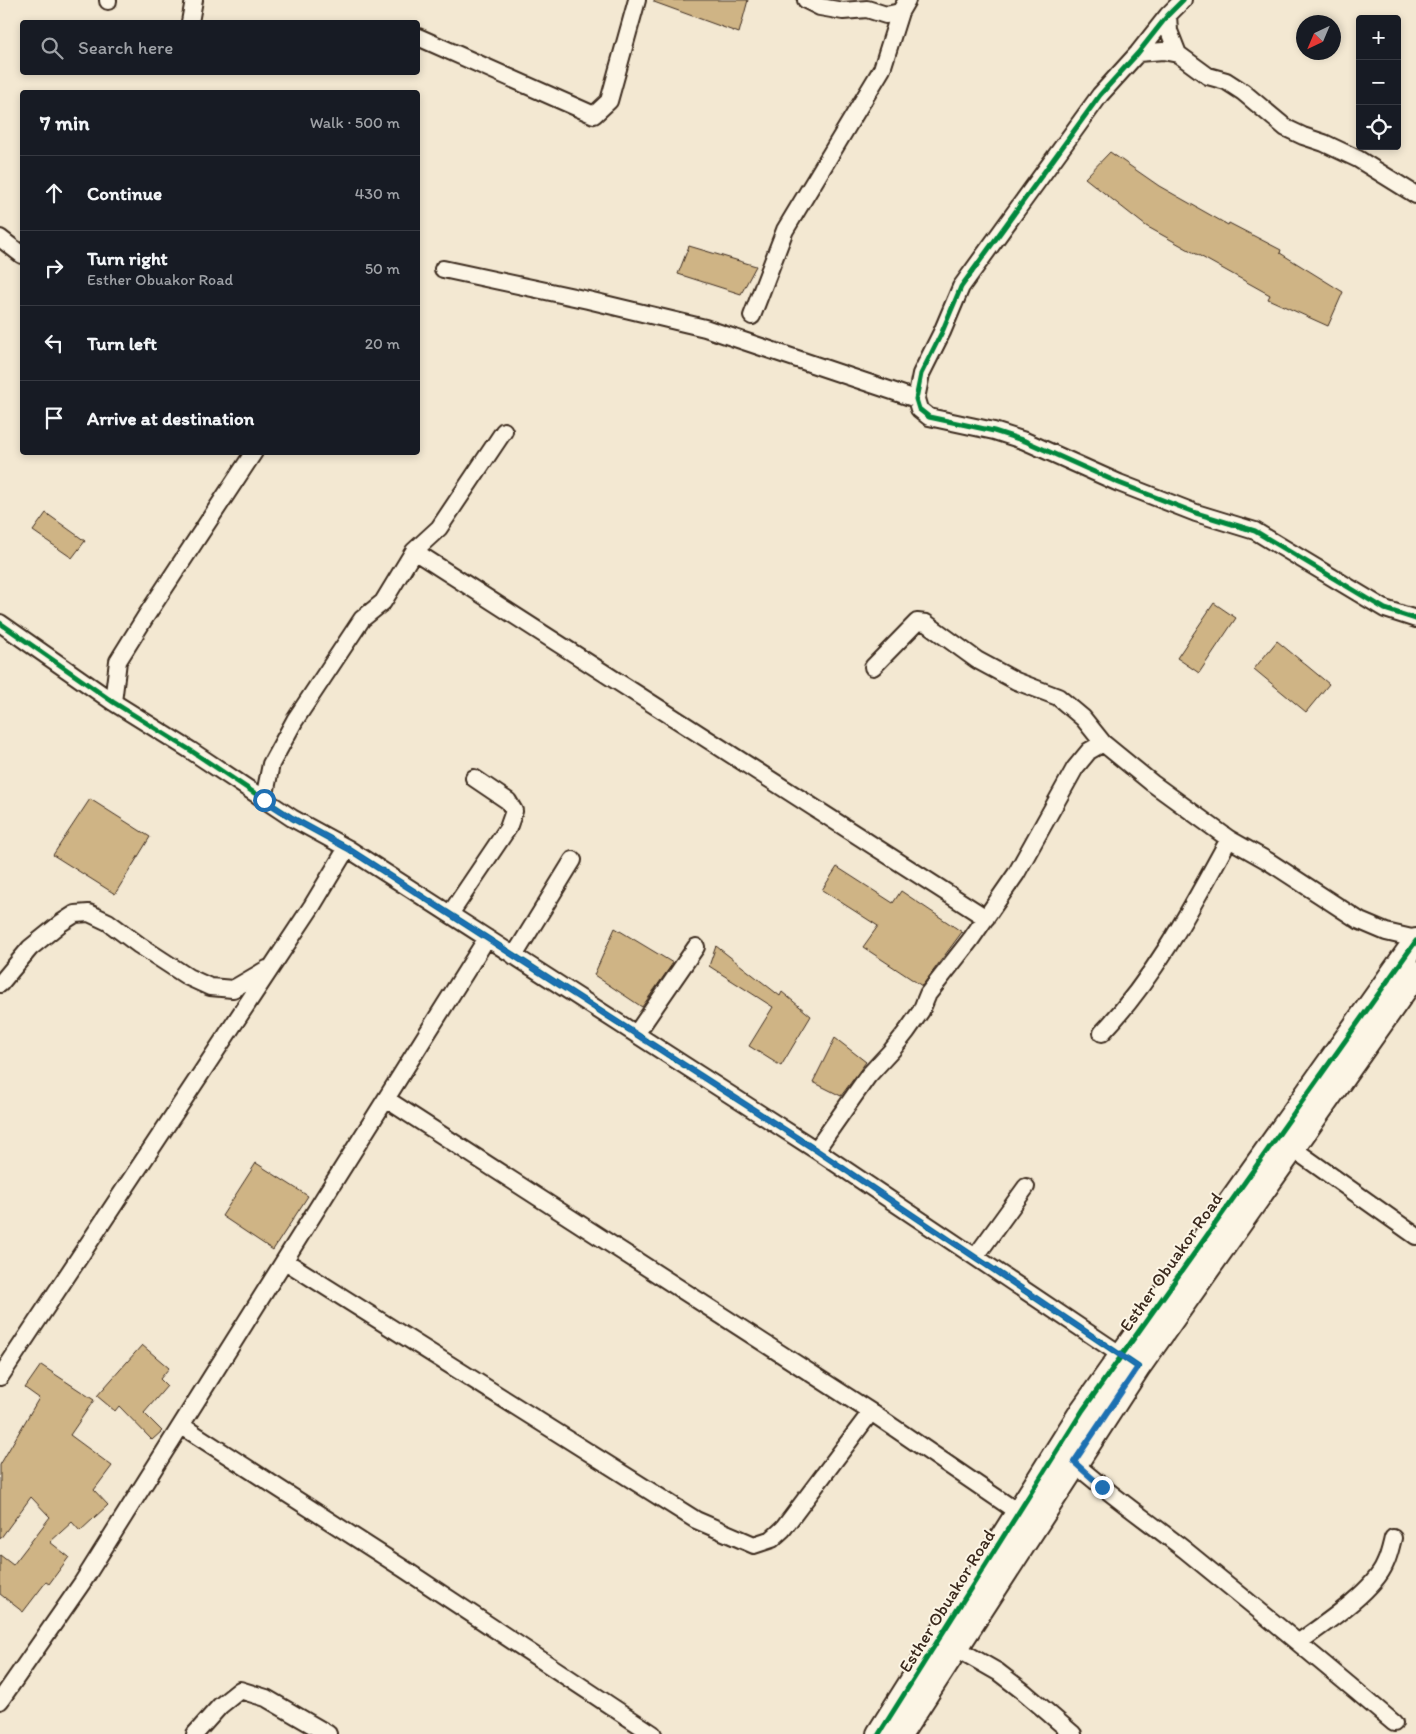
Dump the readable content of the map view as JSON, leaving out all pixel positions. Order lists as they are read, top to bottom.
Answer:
{
  "streets": {
    "street": ["Esther Obuakor Road"]
  },
  "north": "bottom left",
  "page": {
    "map_buttons": ["+", "−"],
    "search": "Search here",
    "heading": ["7 min", "Walk · 500 m"],
    "list": [
      ["Continue", "430 m"],
      ["Turn right", "Esther Obuakor Road", "50 m"],
      ["Turn left", "20 m"],
      "Arrive at destination"
    ]
  }
}
